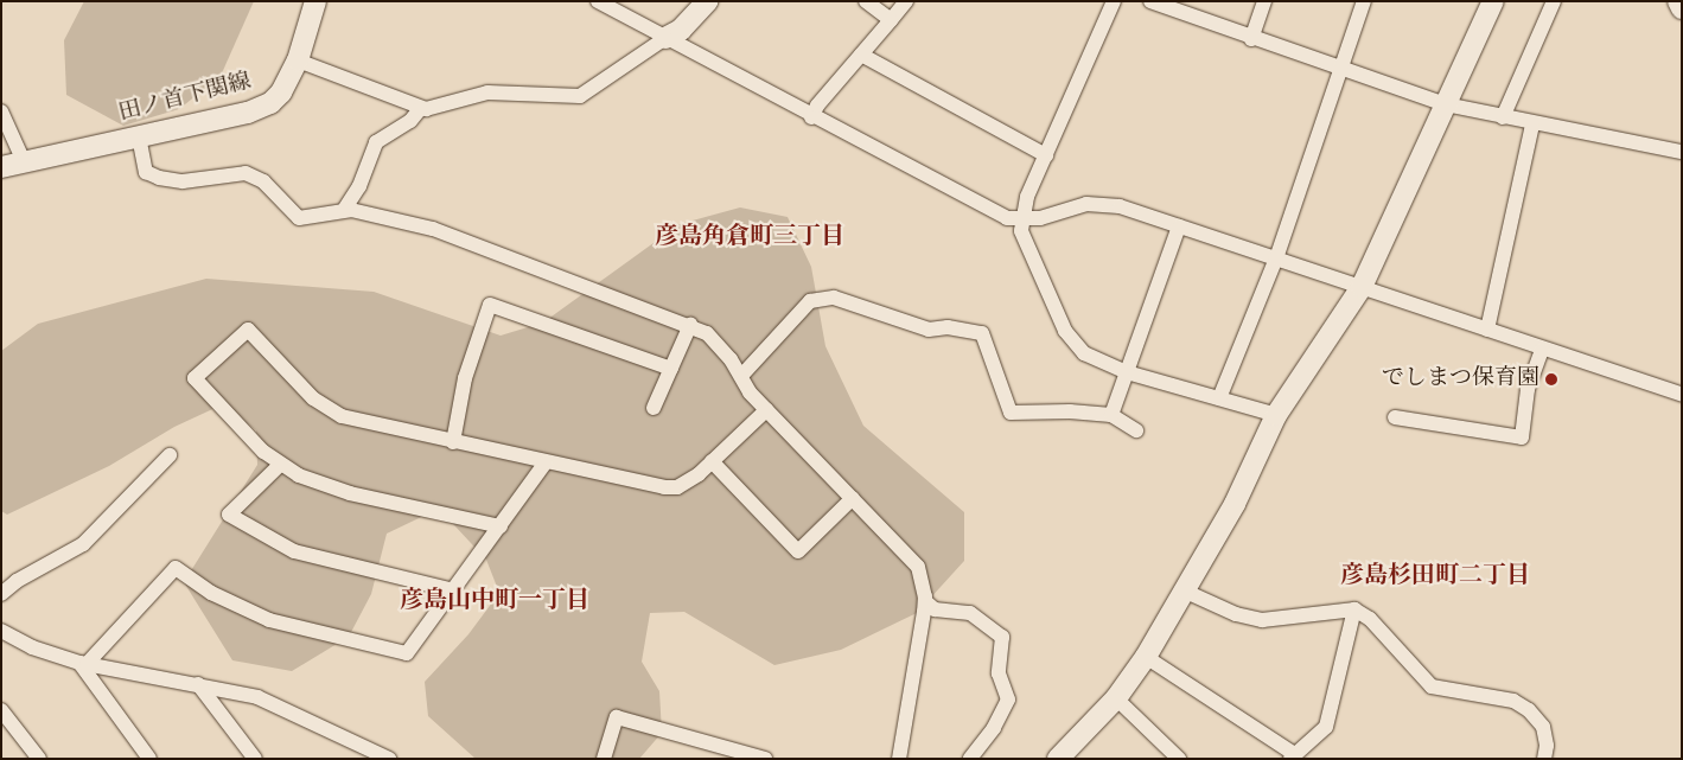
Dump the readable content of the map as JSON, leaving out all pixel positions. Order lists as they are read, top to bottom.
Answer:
{
  "streets": {
    "street": ["田ノ首下関線"]
  },
  "districts": ["彦島角倉町三丁目", "彦島杉田町二丁目", "彦島山中町一丁目"],
  "places": ["でしまつ保育園"]
}
